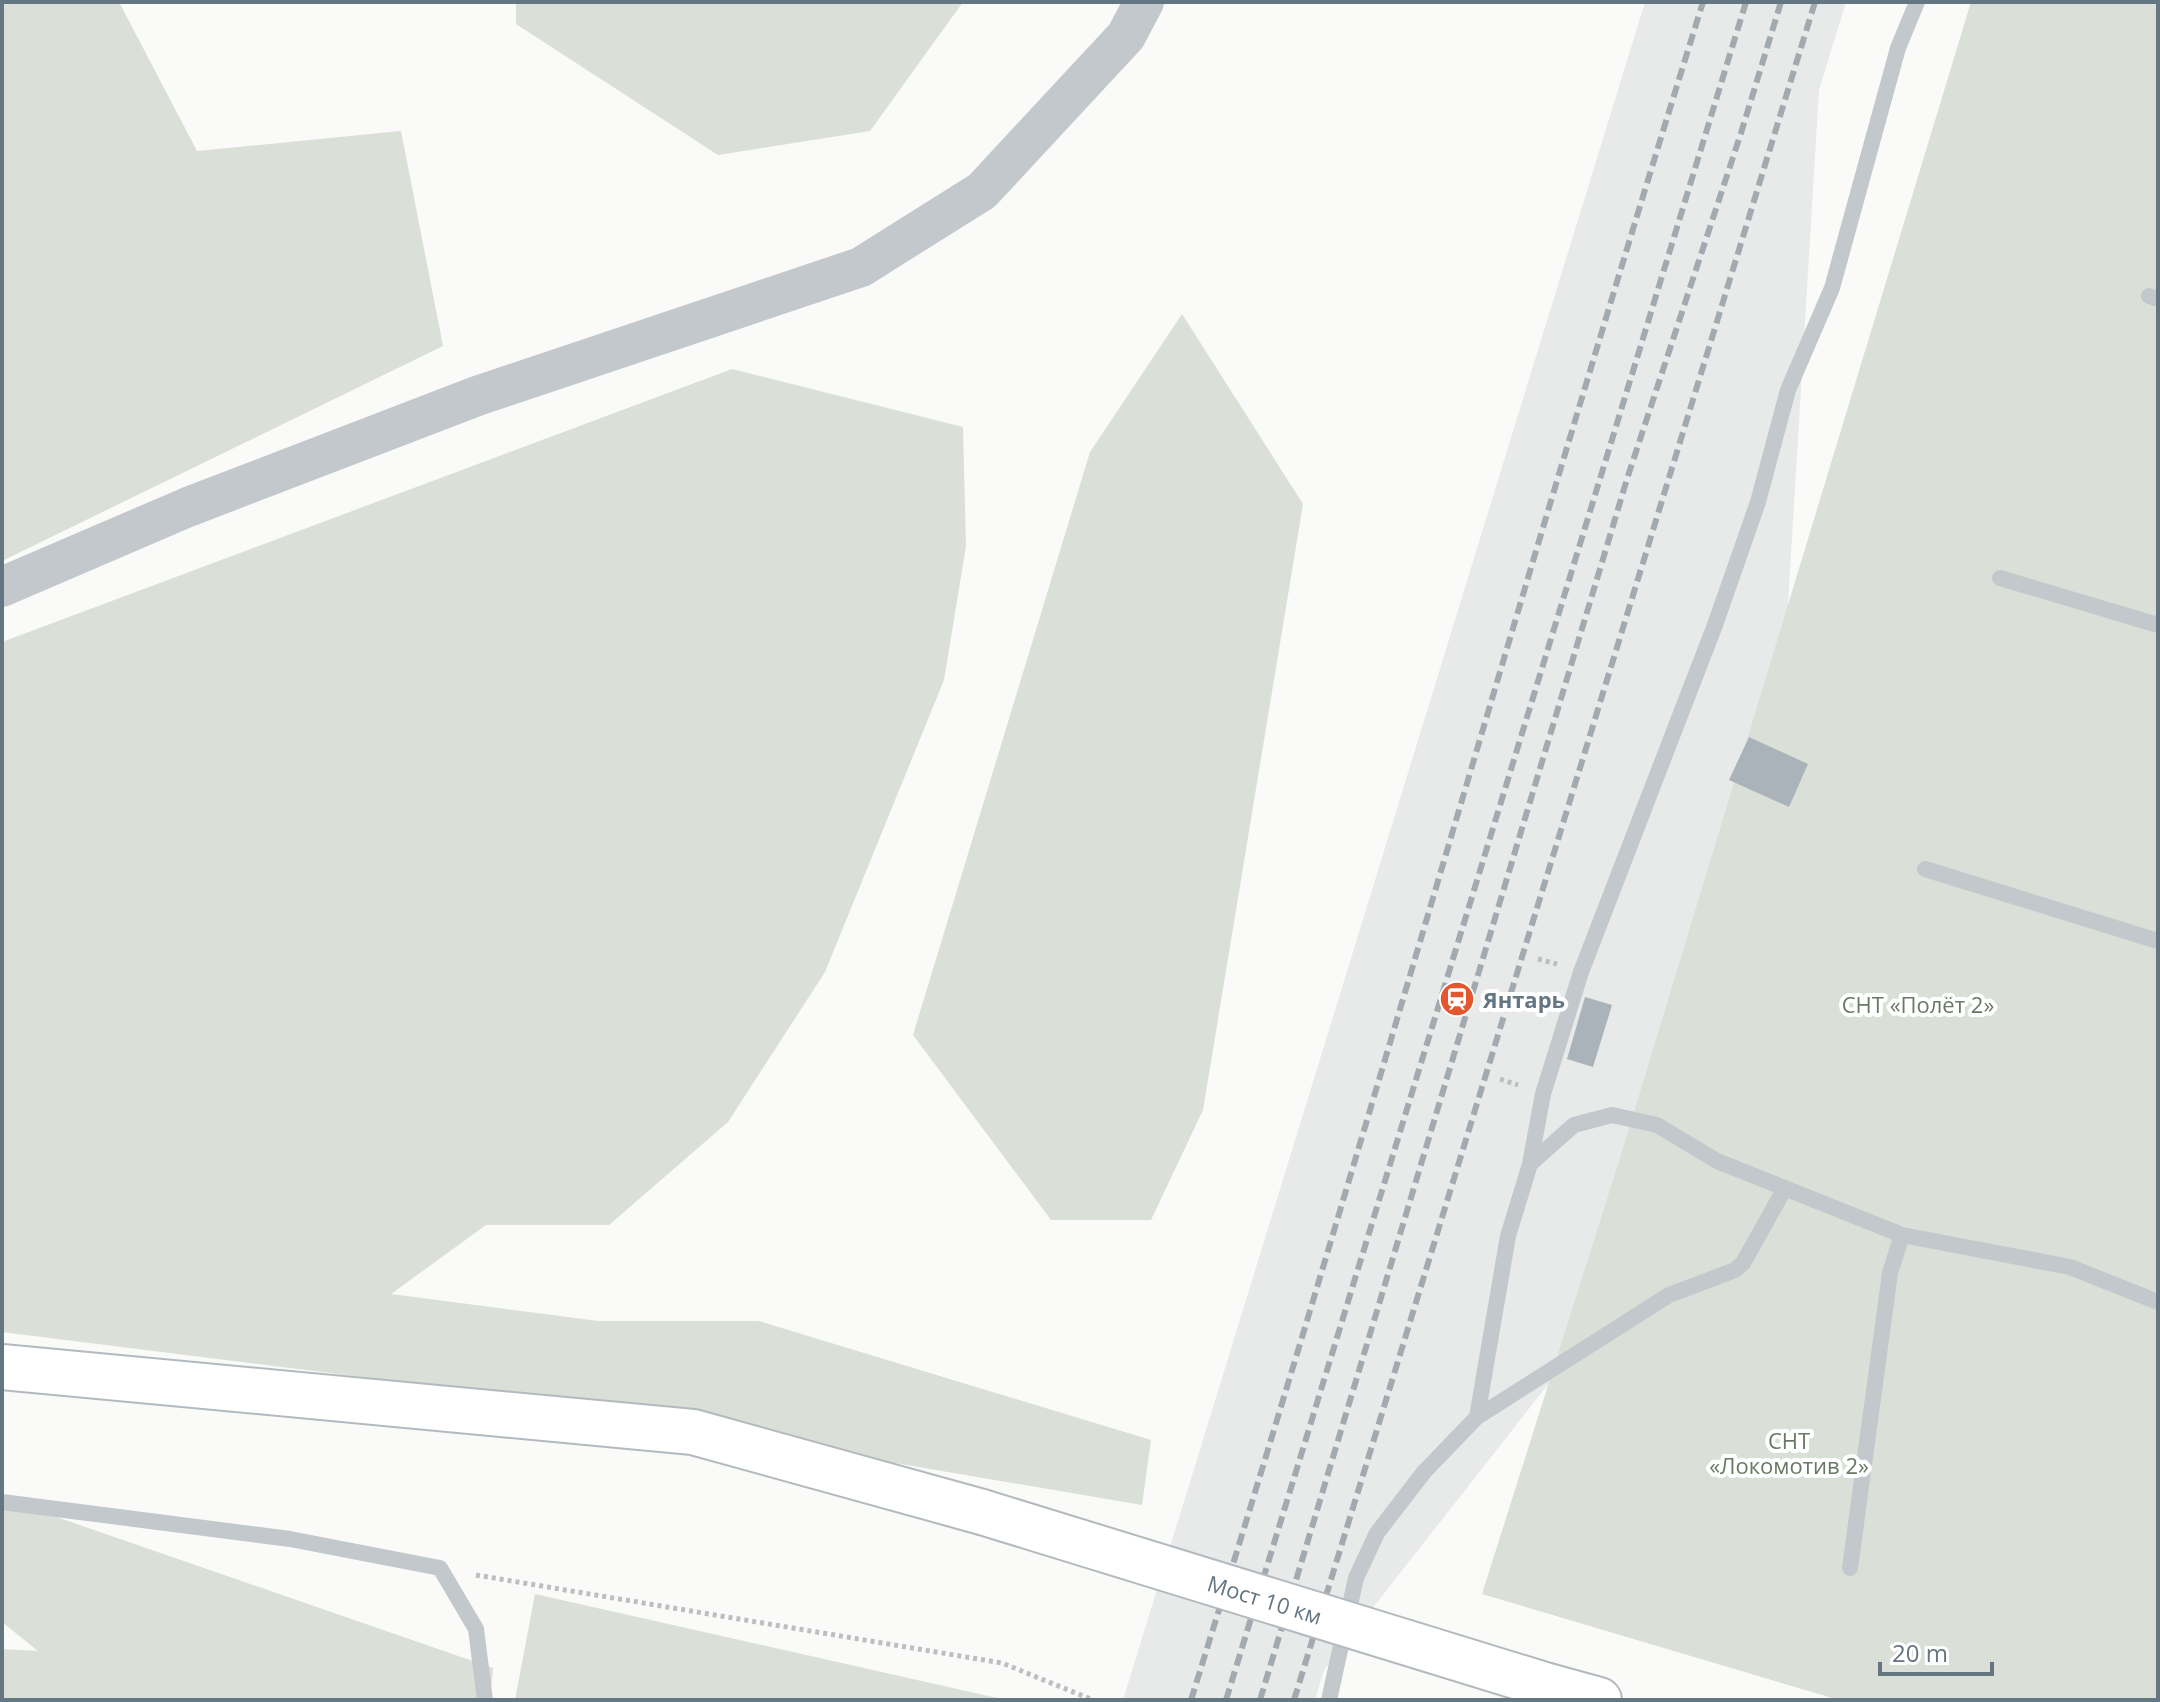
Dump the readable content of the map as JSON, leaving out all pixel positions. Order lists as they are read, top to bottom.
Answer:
{
  "streets": {
    "main road": ["Мост 10 км"]
  },
  "parks": ["СНТ «Полёт 2»", "СНТ «Локомотив 2»"],
  "places": {
    "station": ["Янтарь"]
  },
  "scale_bar": "20 m"
}
